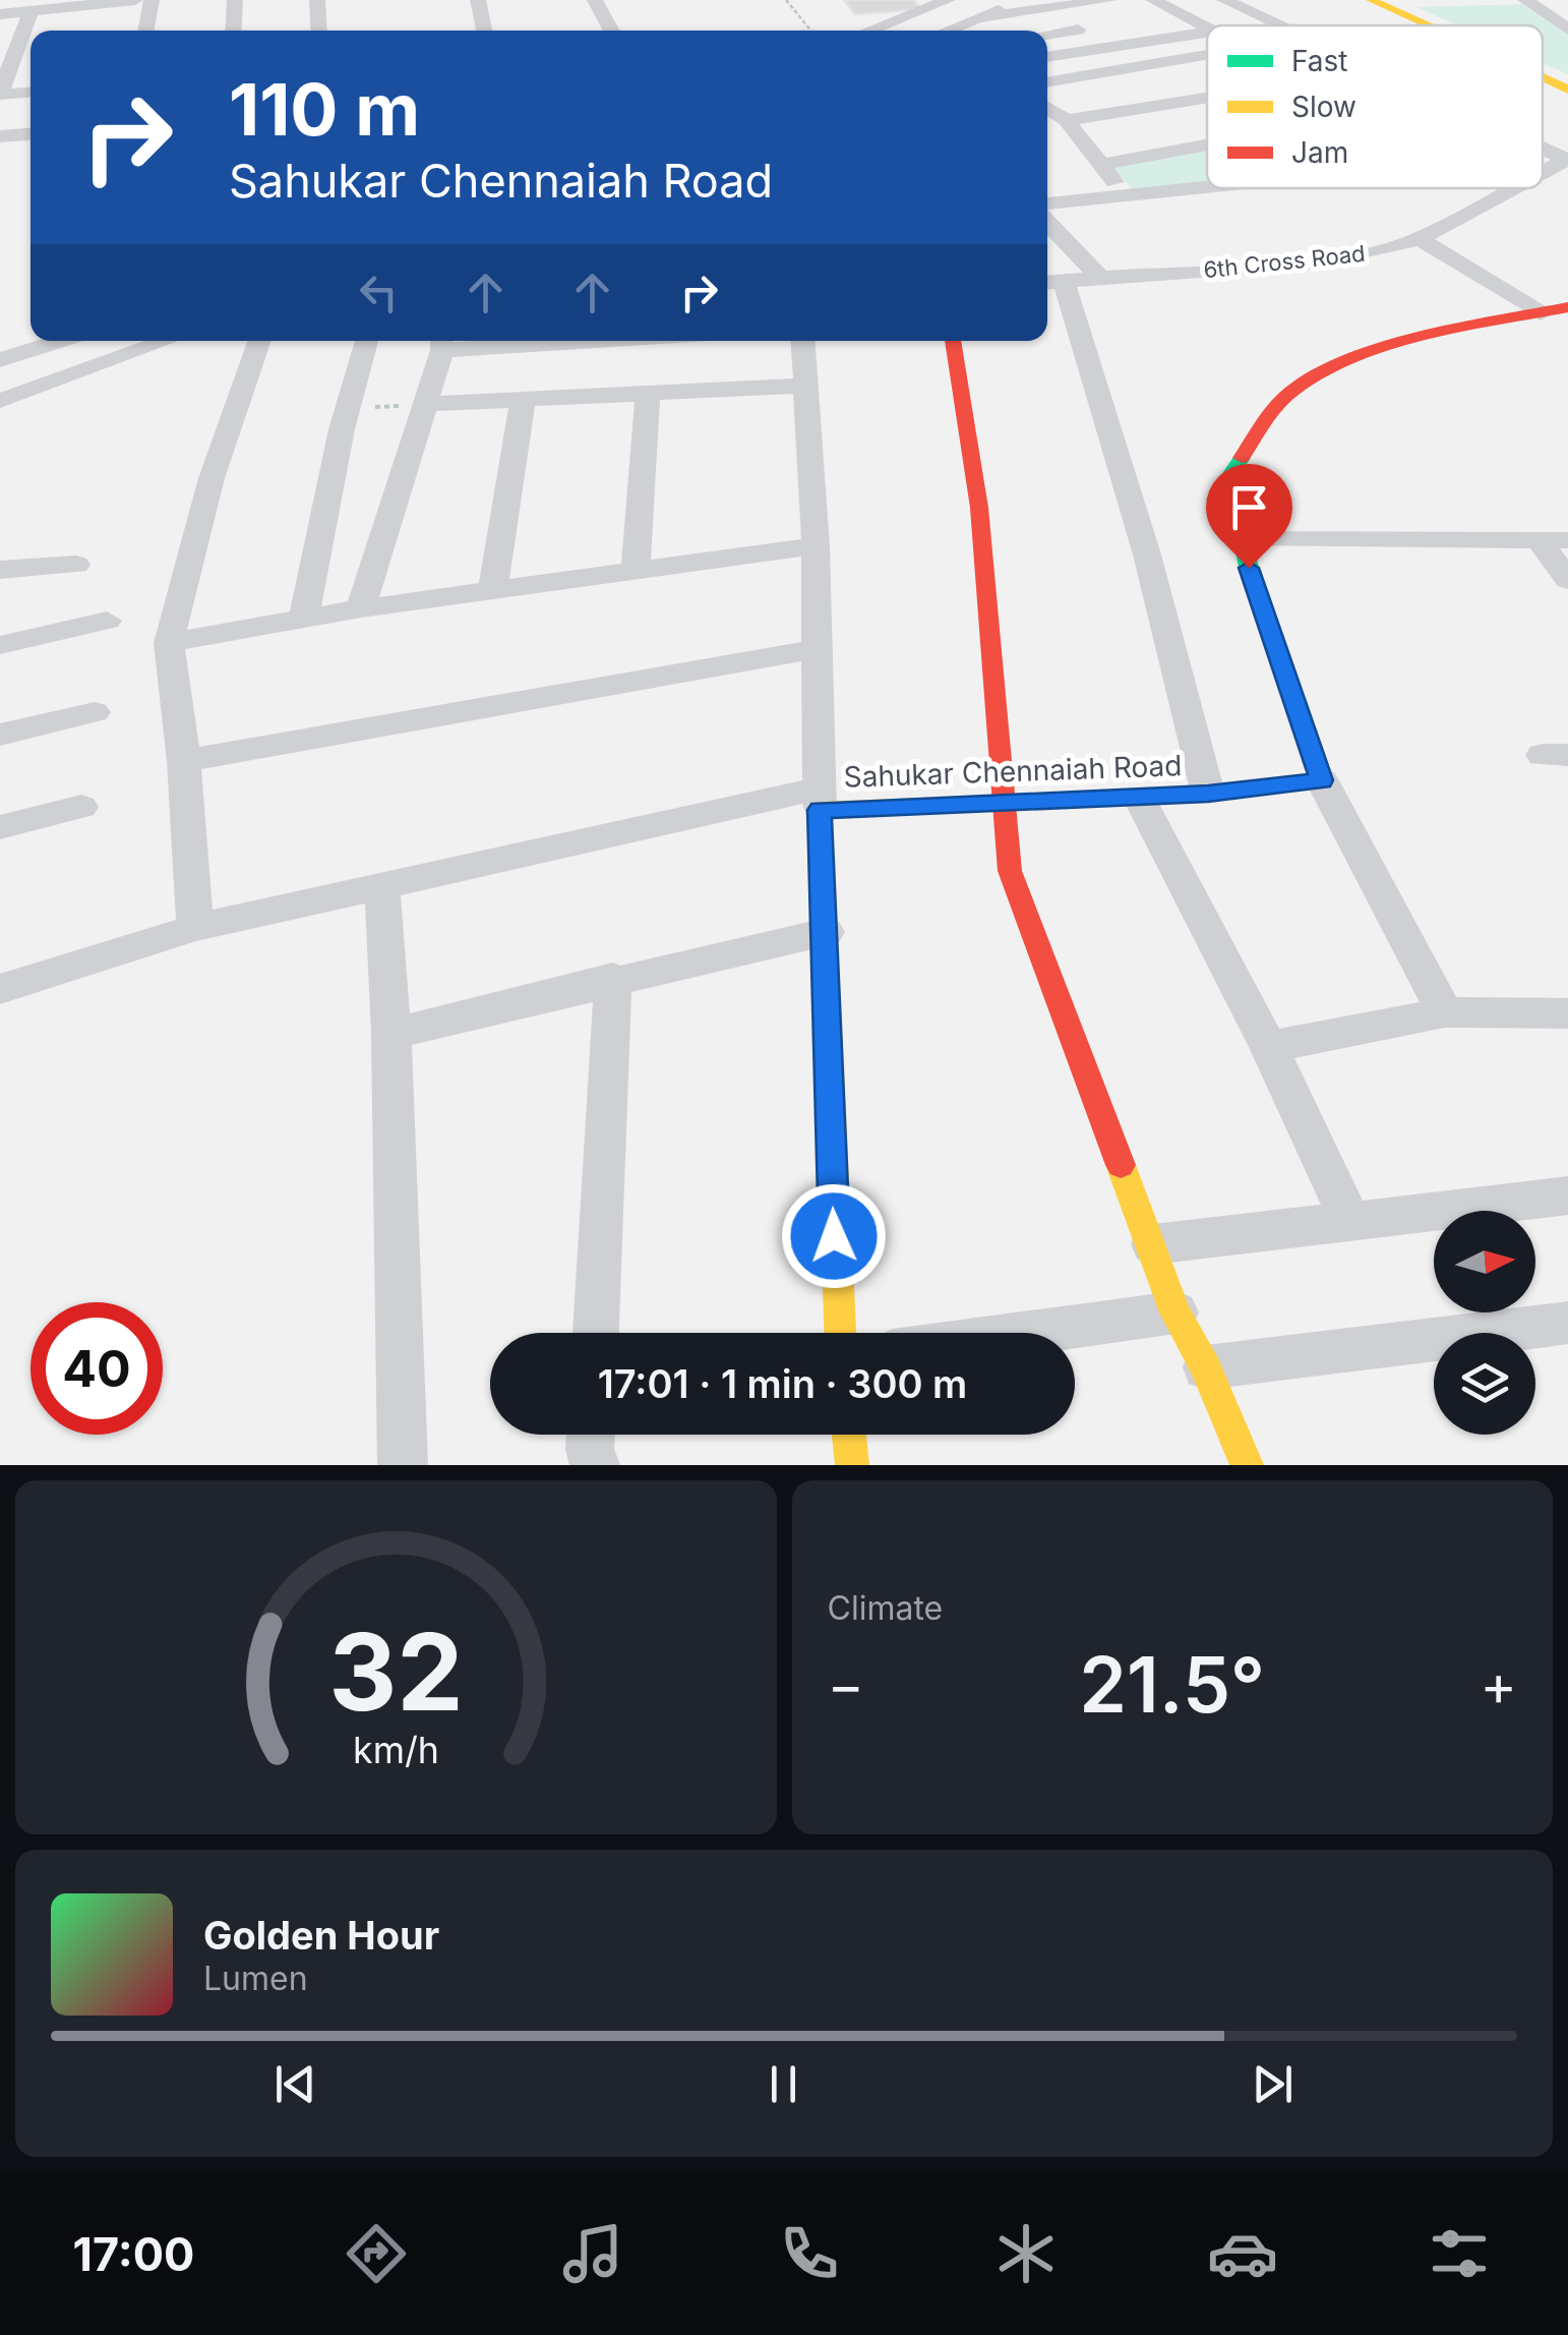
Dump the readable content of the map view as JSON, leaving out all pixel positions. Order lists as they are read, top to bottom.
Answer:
{
  "streets": {
    "street": ["6th Cross Road", "Sahukar Chennaiah Road"]
  },
  "legend": ["Fast", "Slow", "Jam"],
  "north": "right",
  "page": {
    "turn": ["110 m", "Sahukar Chennaiah Road"],
    "limit": "40",
    "trip": "17:01 · 1 min · 300 m",
    "tile": "Climate",
    "heat": ["−", "21.5°", "+"],
    "song": ["Golden Hour", "Lumen"],
    "tabs": "17:00",
    "gauge": ["32", "km/h"]
  }
}
